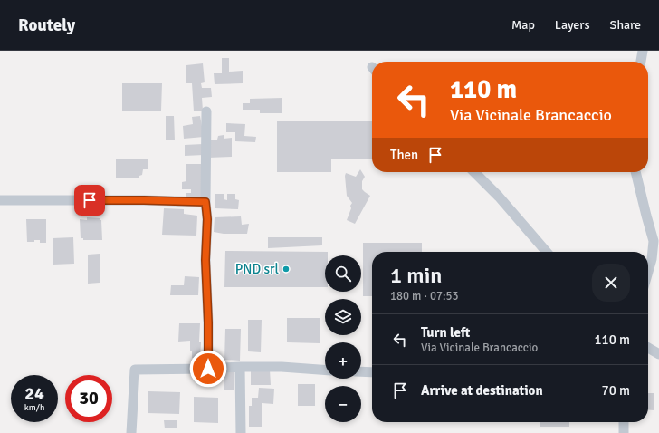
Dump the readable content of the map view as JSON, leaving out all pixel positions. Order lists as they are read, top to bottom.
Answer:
{
  "places": ["PND srl"],
  "page": {
    "header": "Routely",
    "nav": ["Map", "Layers", "Share"],
    "turn": ["110 m", "Via Vicinale Brancaccio"],
    "then": "Then",
    "heading": ["1 min", "180 m · 07:53"],
    "map_buttons": ["+", "−"],
    "list": [
      {
        "name": "Turn left",
        "note": "Via Vicinale Brancaccio",
        "value": "110 m"
      },
      {
        "name": "Arrive at destination",
        "value": "70 m"
      }
    ],
    "speed": "24 km/h",
    "limit": "30"
  }
}
